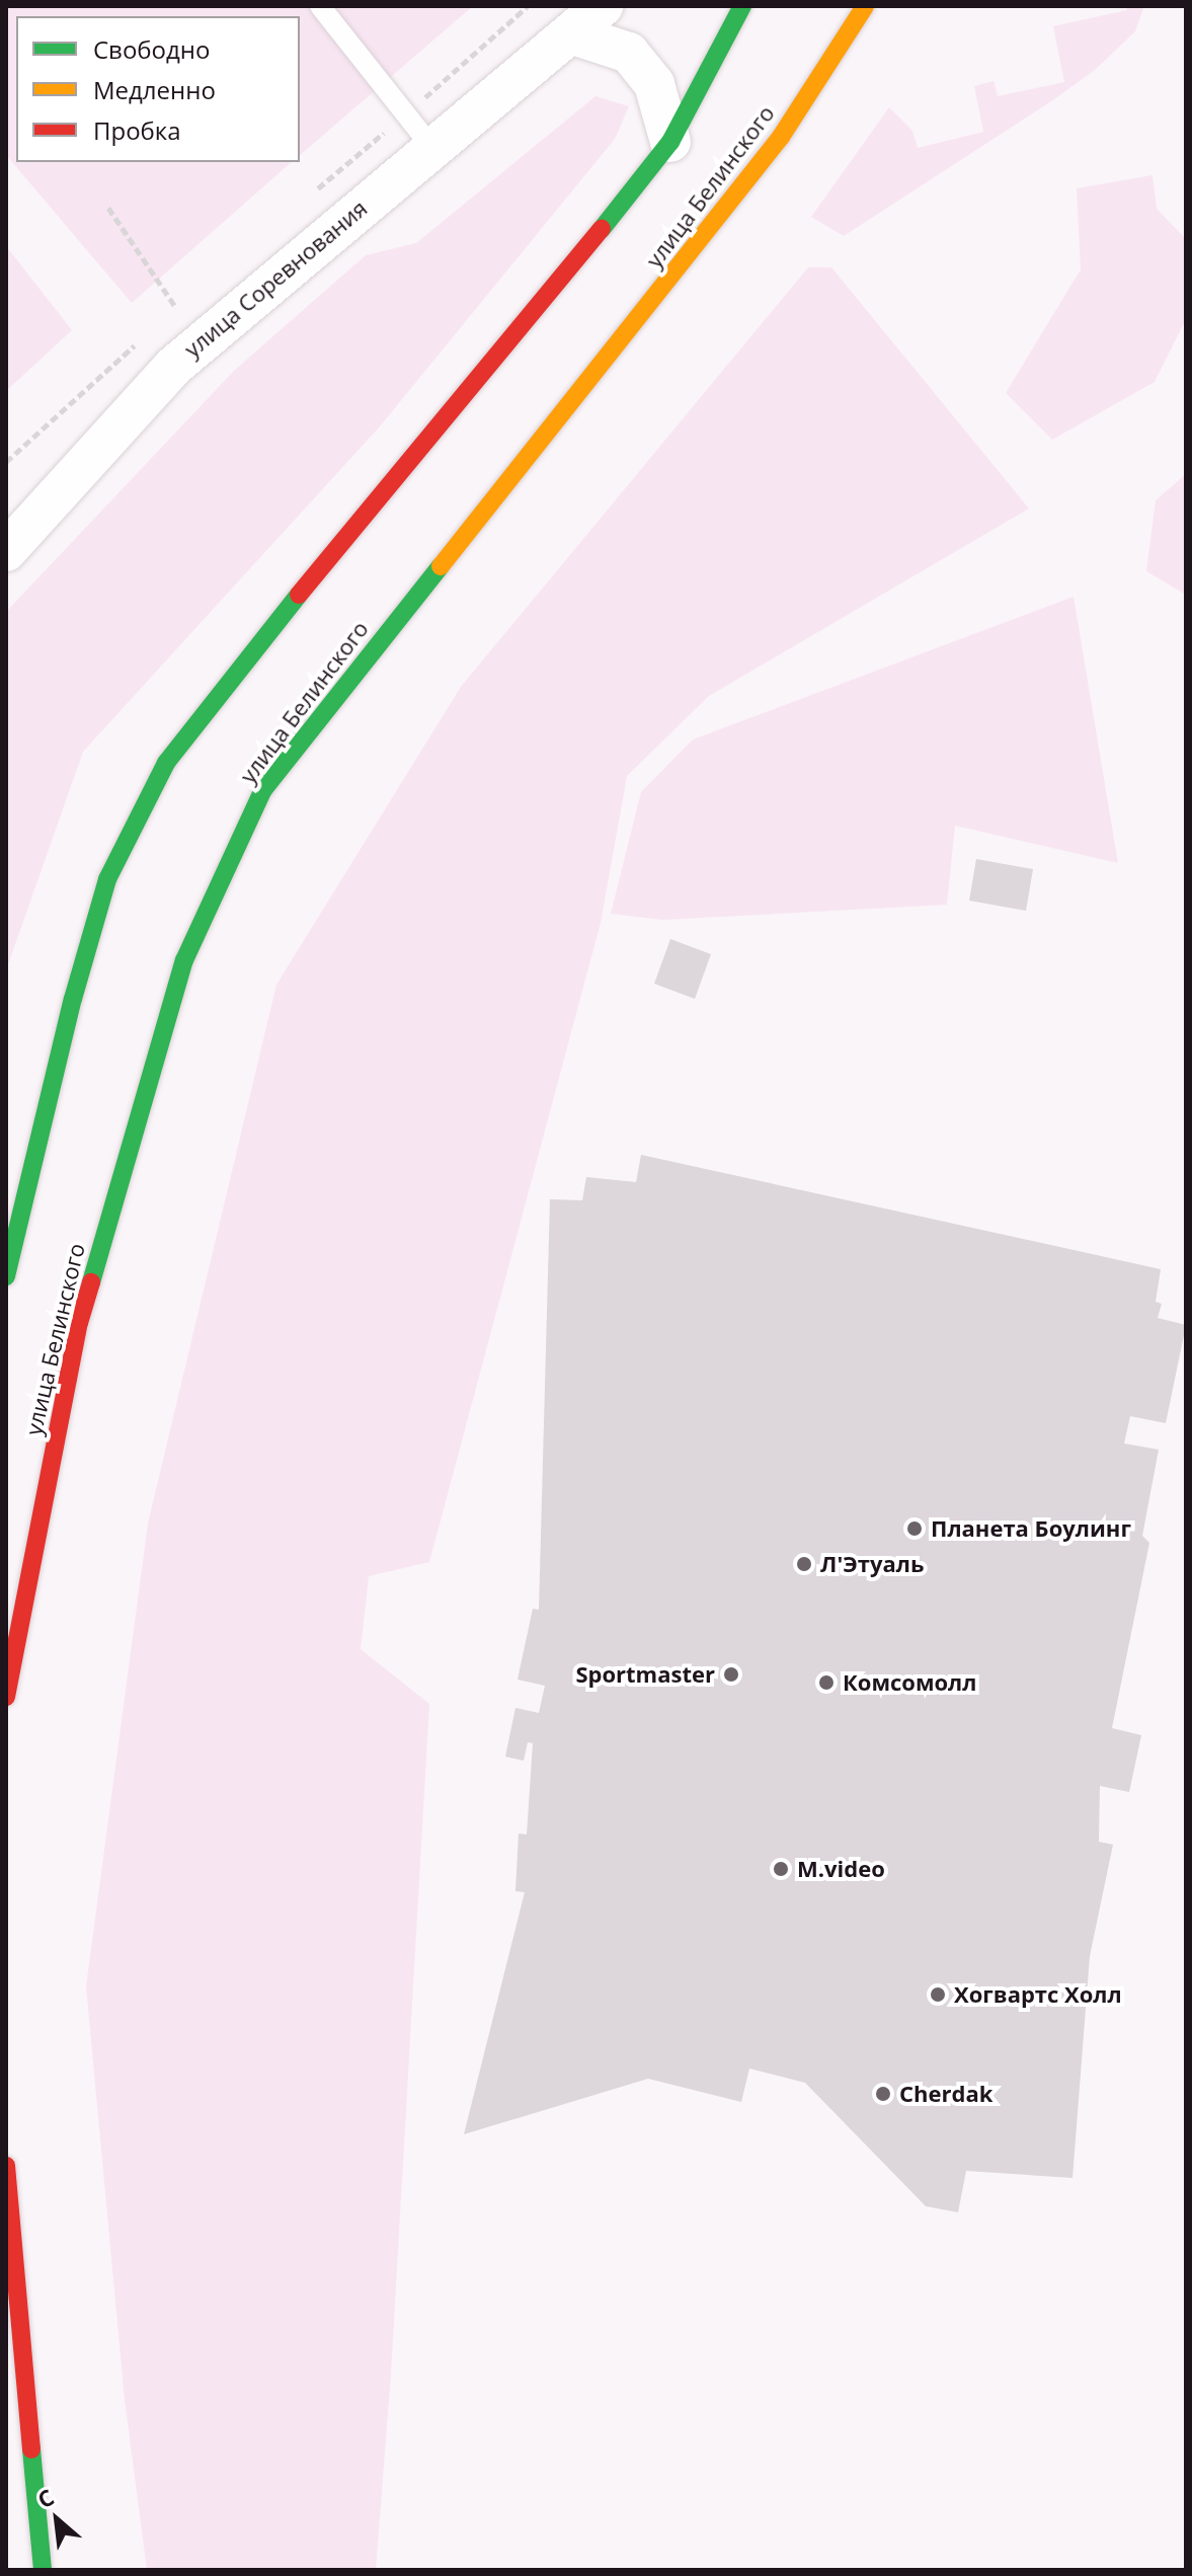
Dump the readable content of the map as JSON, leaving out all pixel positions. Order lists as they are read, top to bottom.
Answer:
{
  "streets": {
    "main road": ["улица Белинского"],
    "street": ["улица Соревнования"]
  },
  "places": [
    "Планета Боулинг",
    "Л'Этуаль",
    "Sportmaster",
    "Комсомолл",
    "M.video",
    "Хогвартс Холл",
    "Cherdak"
  ],
  "legend": ["Свободно", "Медленно", "Пробка"],
  "north": "top left"
}
